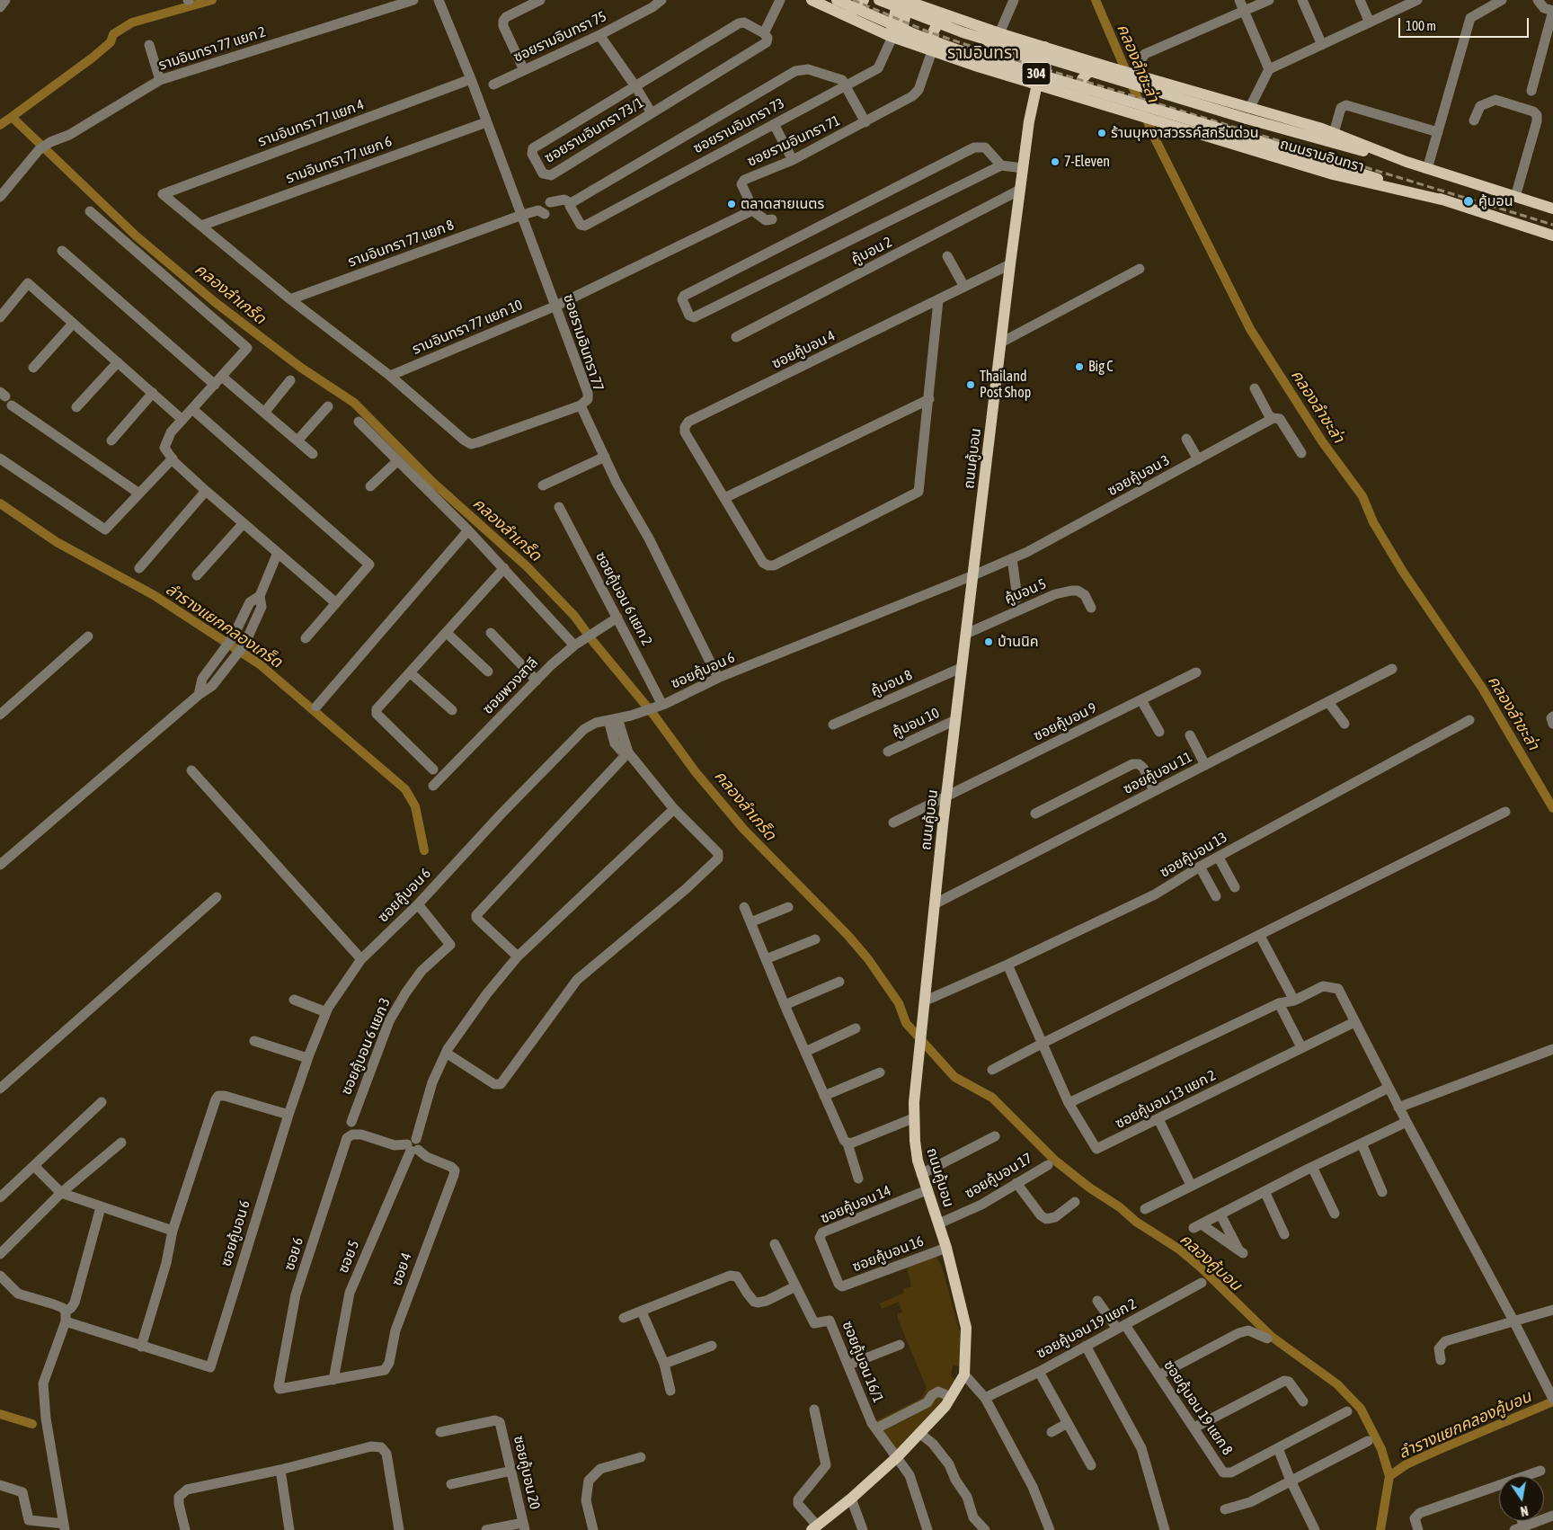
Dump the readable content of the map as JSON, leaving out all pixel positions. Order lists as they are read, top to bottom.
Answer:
{
  "streets": {
    "main road": ["304", "ถนนรามอินทรา", "ถนนคู้บอน"],
    "street": [
      "ซอยรามอินทรา 75",
      "รามอินทรา 77 แยก 2",
      "รามอินทรา 77 แยก 4",
      "ซอยรามอินทรา 73",
      "ซอยรามอินทรา 73/1",
      "ซอยรามอินทรา 71",
      "รามอินทรา 77 แยก 6",
      "รามอินทรา 77 แยก 8",
      "คู้บอน 2",
      "รามอินทรา 77 แยก 10",
      "ซอยรามอินทรา 77",
      "ซอยคู้บอน 4",
      "ซอยคู้บอน 3",
      "คู้บอน 5",
      "ซอยคู้บอน 6 แยก 2",
      "ซอยคู้บอน 6",
      "คู้บอน 8",
      "ซอยพวงสาลี",
      "ซอยคู้บอน 9",
      "คู้บอน 10",
      "ซอยคู้บอน 11",
      "ซอยคู้บอน 13",
      "ซอยคู้บอน 6 แยก 3",
      "ซอยคู้บอน 13 แยก 2",
      "ซอยคู้บอน 17",
      "ซอยคู้บอน 14",
      "ซอย 6",
      "ซอยคู้บอน 16",
      "ซอย 5",
      "ซอย 4",
      "ซอยคู้บอน 19 แยก 2",
      "ซอยคู้บอน 16/1",
      "ซอยคู้บอน 19 แยก 8",
      "ซอยคู้บอน 20"
    ]
  },
  "crossings": [
    ["รามอินทรา 77 แยก 4", "รามอินทรา 77 แยก 6"],
    ["รามอินทรา 77 แยก 4", "ซอยรามอินทรา 77"],
    ["ซอยรามอินทรา 73", "ถนนรามอินทรา"],
    ["ซอยรามอินทรา 71", "ถนนรามอินทรา"],
    ["ถนนรามอินทรา", "ถนนคู้บอน"],
    ["รามอินทรา 77 แยก 6", "ซอยรามอินทรา 77"],
    ["รามอินทรา 77 แยก 8", "ซอยรามอินทรา 77"],
    ["คู้บอน 2", "ถนนคู้บอน"],
    ["รามอินทรา 77 แยก 10", "ซอยรามอินทรา 77"],
    ["ซอยรามอินทรา 77", "ซอยคู้บอน 6"],
    ["ซอยคู้บอน 4", "ถนนคู้บอน"],
    ["ถนนคู้บอน", "ซอยคู้บอน 3"],
    ["ถนนคู้บอน", "คู้บอน 5"],
    ["ถนนคู้บอน", "ซอยคู้บอน 6"],
    ["ถนนคู้บอน", "คู้บอน 8"],
    ["ถนนคู้บอน", "ซอยคู้บอน 9"],
    ["ถนนคู้บอน", "คู้บอน 10"],
    ["ถนนคู้บอน", "ซอยคู้บอน 11"],
    ["ถนนคู้บอน", "ซอยคู้บอน 13"],
    ["ถนนคู้บอน", "ซอยคู้บอน 17"],
    ["ถนนคู้บอน", "ซอยคู้บอน 14"],
    ["ถนนคู้บอน", "ซอยคู้บอน 16"],
    ["ถนนคู้บอน", "ซอยคู้บอน 16/1"],
    ["ซอยคู้บอน 3", "ซอยคู้บอน 6"],
    ["ซอยคู้บอน 6 แยก 2", "ซอยคู้บอน 6"],
    ["ซอยคู้บอน 6 แยก 2", "ซอยพวงสาลี"],
    ["ซอยคู้บอน 6", "ซอยคู้บอน 6 แยก 3"],
    ["ซอยคู้บอน 13", "ซอยคู้บอน 13 แยก 2"],
    ["ซอยคู้บอน 14", "ซอยคู้บอน 16"],
    ["ซอย 6", "ซอย 5"],
    ["ซอย 6", "ซอย 4"],
    ["ซอย 5", "ซอย 4"],
    ["ซอยคู้บอน 19 แยก 2", "ซอยคู้บอน 19 แยก 8"]
  ],
  "districts": ["รามอินทรา"],
  "water": [
    "คลองลำชะล่า",
    "คลองลำเกร็ด",
    "ลำรางแยกคลองเกร็ด",
    "คลองคู้บอน",
    "ลำรางแยกคลองคู้บอน"
  ],
  "places": [
    "ร้านบุหงาสวรรค์สกรีนด่วน",
    "7-Eleven",
    "คู้บอน",
    "ตลาดสายเนตร",
    "Big C",
    "Thailand Post Shop",
    "บ้านนิค"
  ],
  "scale_bar": "100 m",
  "north": "bottom"
}
